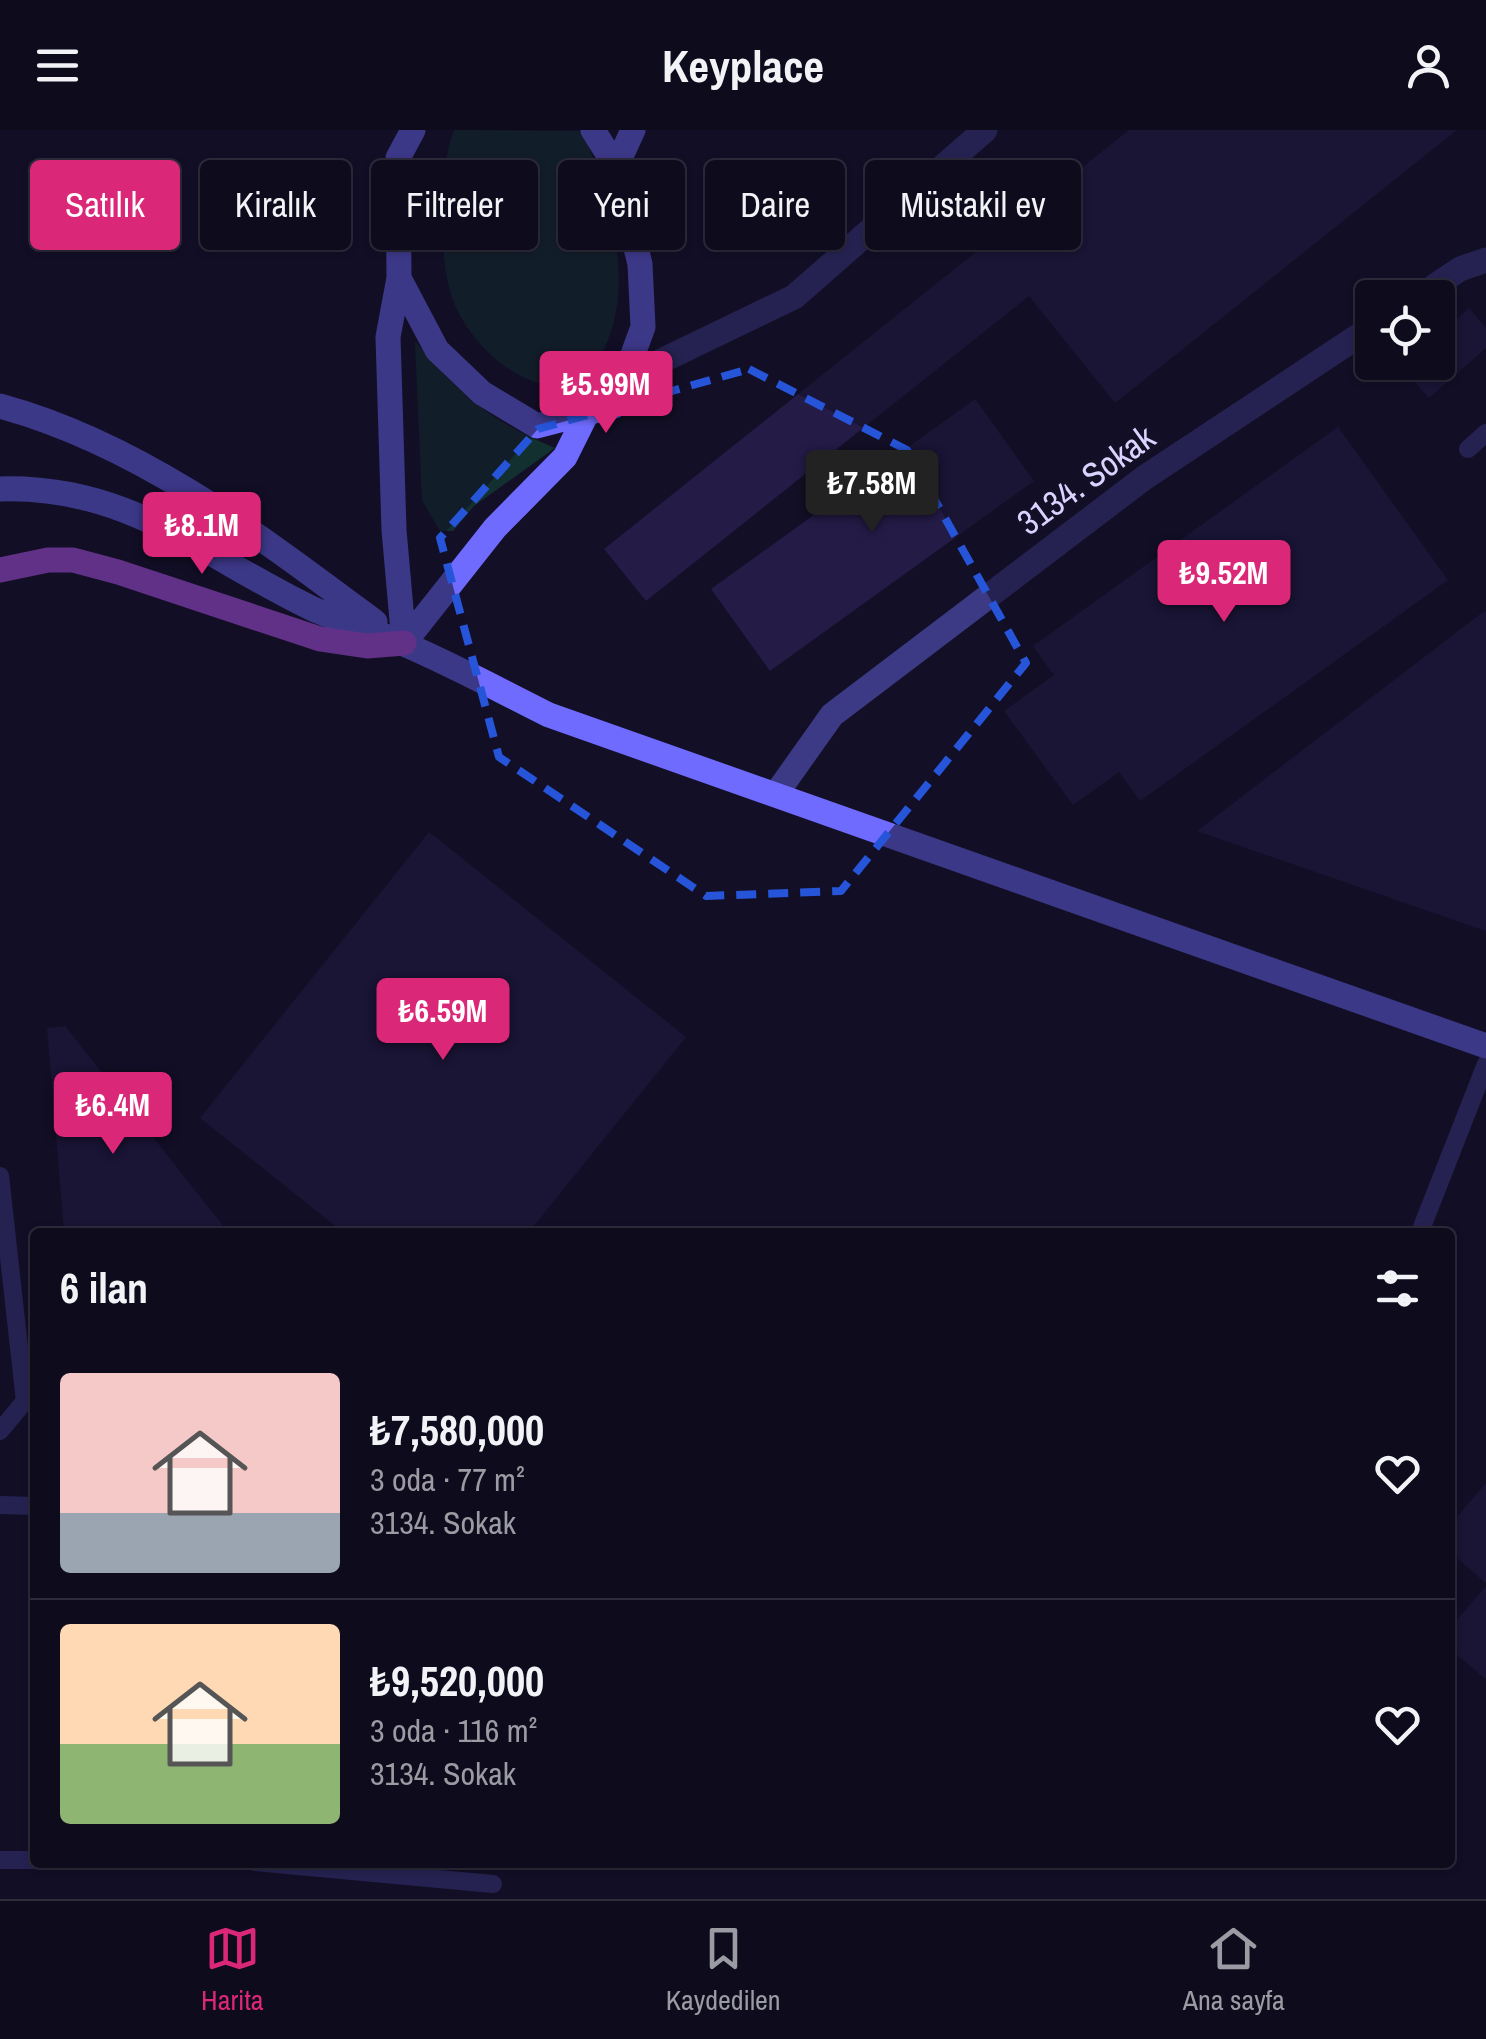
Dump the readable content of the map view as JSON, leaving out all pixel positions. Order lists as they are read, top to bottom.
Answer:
{
  "streets": {
    "street": ["3134. Sokak"]
  },
  "page": {
    "header": "Keyplace",
    "chip": [
      "Satılık",
      "Kiralık",
      "Filtreler",
      "Yeni",
      "Daire",
      "Müstakil ev"
    ],
    "price": [
      "₺5.99M",
      "₺7.58M",
      "₺8.1M",
      "₺9.52M",
      "₺6.59M",
      "₺6.4M"
    ],
    "heading": "6 ilan",
    "list": [
      {
        "name": "₺7,580,000",
        "note": "3 oda · 77 m² · 3134. Sokak"
      },
      {
        "name": "₺9,520,000",
        "note": "3 oda · 116 m² · 3134. Sokak"
      }
    ],
    "tabs": ["Harita", "Kaydedilen", "Ana sayfa"]
  }
}
